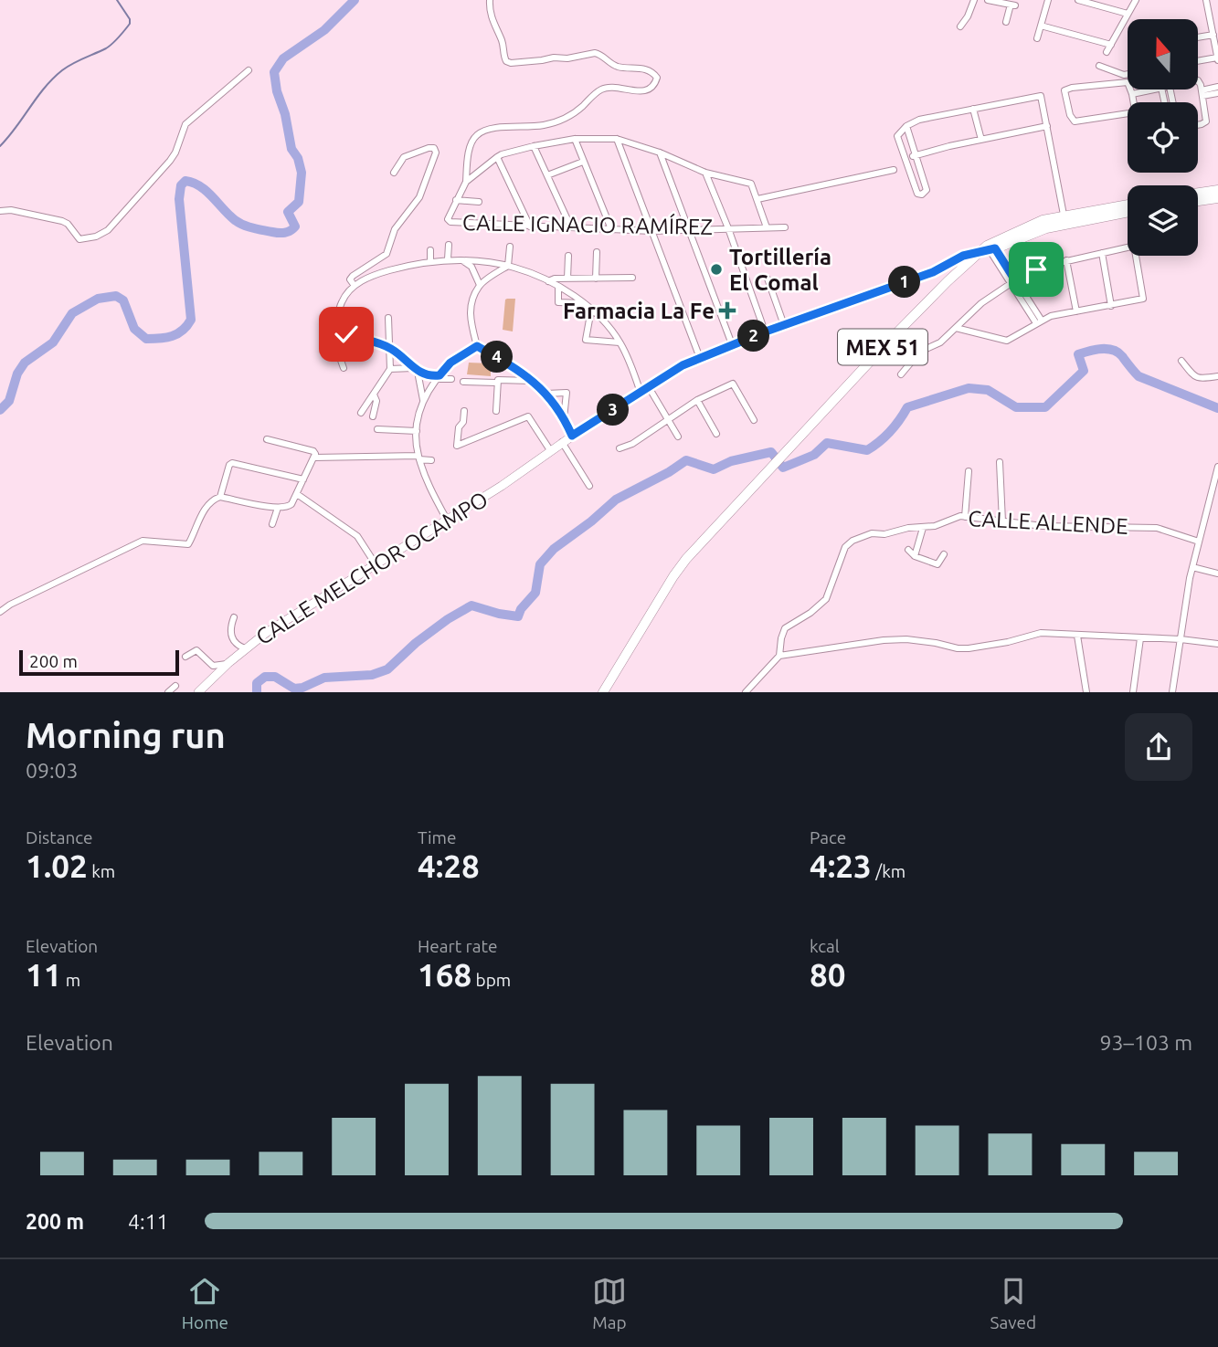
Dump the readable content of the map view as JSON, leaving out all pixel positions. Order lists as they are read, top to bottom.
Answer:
{
  "streets": {
    "main road": ["MEX 51"],
    "street": ["CALLE IGNACIO RAMÍREZ", "CALLE ALLENDE", "CALLE MELCHOR OCAMPO"]
  },
  "crossings": [
    ["MEX 51", "CALLE MELCHOR OCAMPO"]
  ],
  "places": {
    "other": ["Tortillería El Comal"],
    "health": ["Farmacia La Fe"]
  },
  "scale_bar": "200 m",
  "north": "top",
  "page": {
    "pins": [
      "1",
      "2",
      "4",
      "3"
    ],
    "scale": "200 m",
    "heading": ["Morning run", "09:03"],
    "stats": [
      ["Distance", "1.02 km"],
      ["Time", "4:28"],
      ["Pace", "4:23 /km"],
      ["Elevation", "11 m"],
      ["Heart rate", "168 bpm"],
      ["kcal", "80"]
    ],
    "chart": ["Elevation", "93–103 m"],
    "list": [
      {
        "name": "200 m",
        "note": "4:11"
      }
    ],
    "tabs": ["Home", "Map", "Saved"]
  }
}
